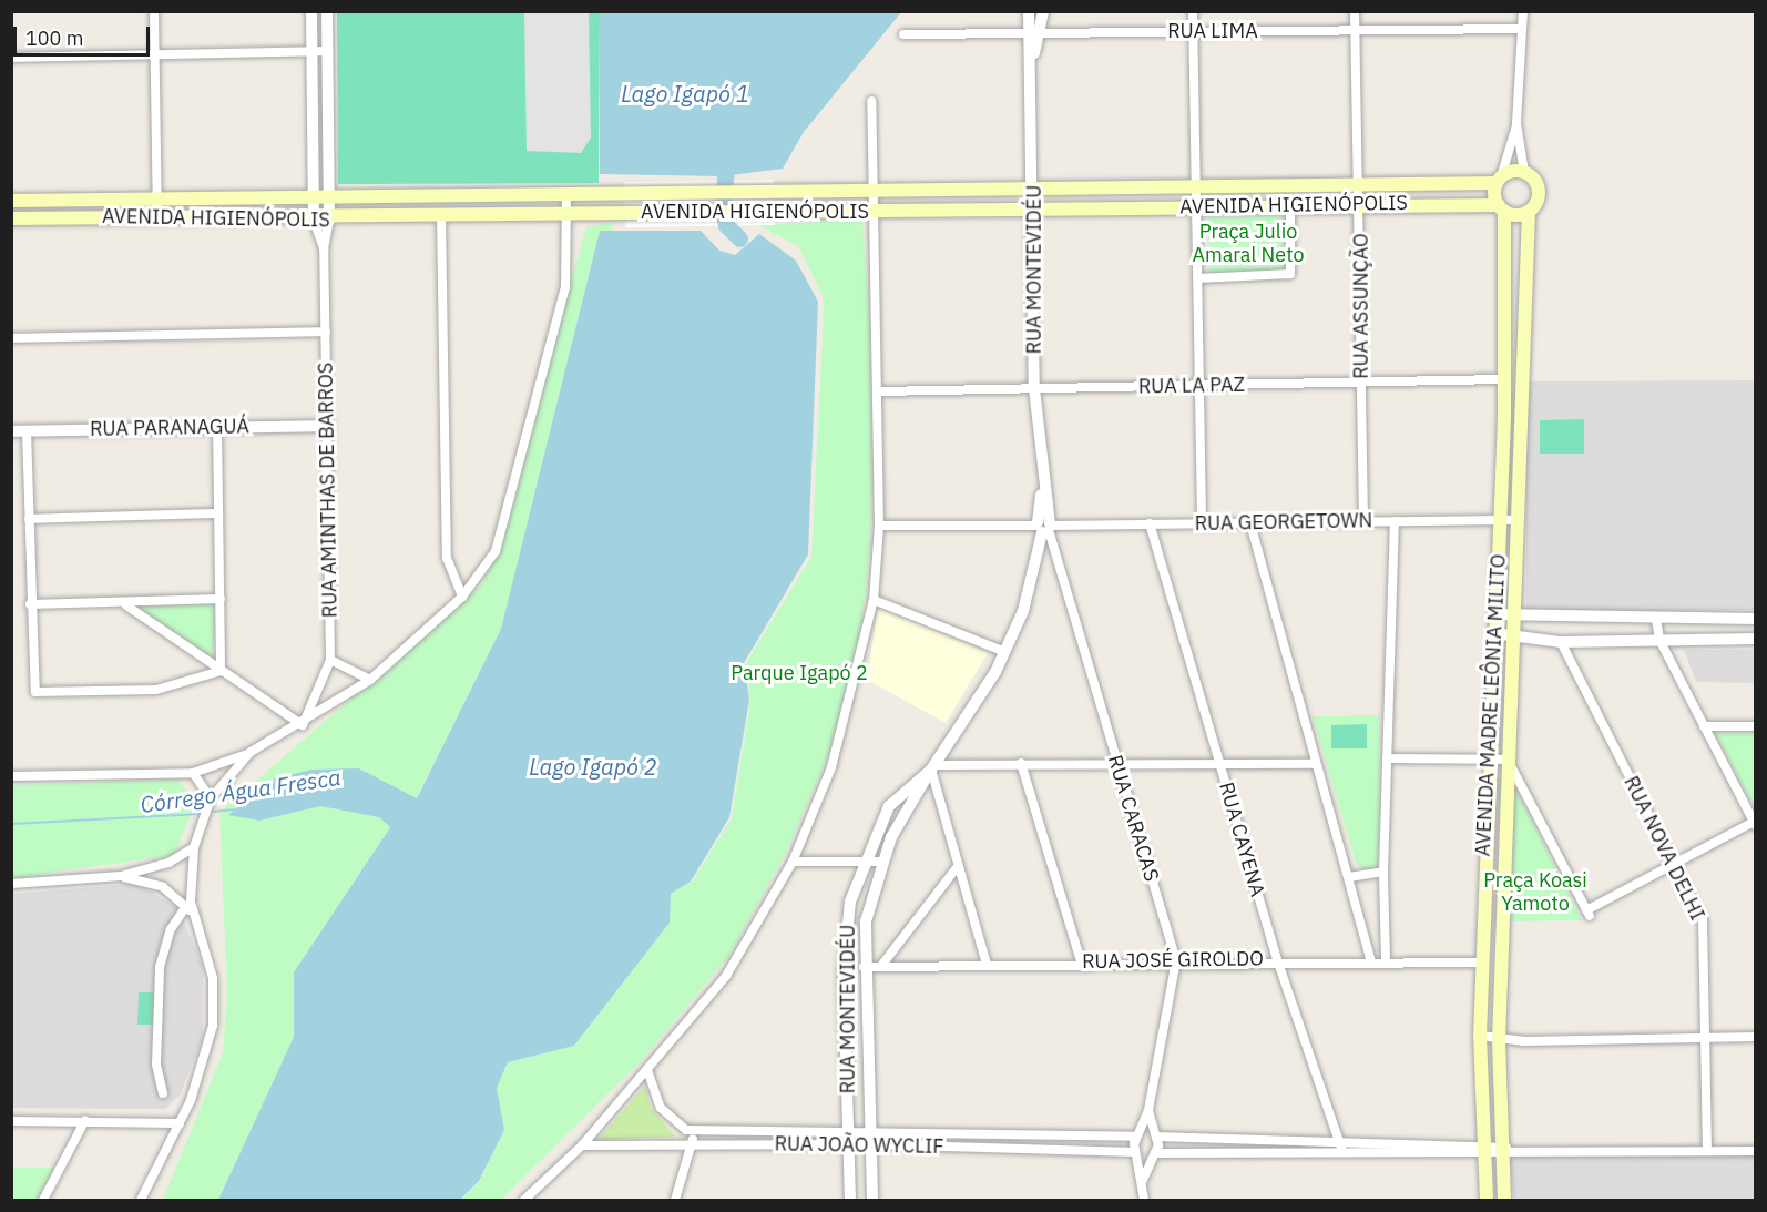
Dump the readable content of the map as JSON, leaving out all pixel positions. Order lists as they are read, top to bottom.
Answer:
{
  "streets": {
    "main road": ["AVENIDA HIGIENÓPOLIS", "AVENIDA MADRE LEÔNIA MILITO"],
    "street": [
      "RUA LIMA",
      "RUA MONTEVIDÉU",
      "RUA ASSUNÇÃO",
      "RUA LA PAZ",
      "RUA PARANAGUÁ",
      "RUA AMINTHAS DE BARROS",
      "RUA GEORGETOWN",
      "RUA CARACAS",
      "RUA CAYENA",
      "RUA NOVA DELHI",
      "RUA JOSÉ GIROLDO",
      "RUA JOÃO WYCLIF"
    ]
  },
  "crossings": [
    ["RUA LIMA", "RUA MONTEVIDÉU"],
    ["RUA LIMA", "RUA ASSUNÇÃO"],
    ["AVENIDA HIGIENÓPOLIS", "RUA MONTEVIDÉU"],
    ["AVENIDA HIGIENÓPOLIS", "RUA ASSUNÇÃO"],
    ["AVENIDA HIGIENÓPOLIS", "RUA AMINTHAS DE BARROS"],
    ["AVENIDA HIGIENÓPOLIS", "AVENIDA MADRE LEÔNIA MILITO"],
    ["RUA MONTEVIDÉU", "RUA LA PAZ"],
    ["RUA MONTEVIDÉU", "RUA GEORGETOWN"],
    ["RUA MONTEVIDÉU", "RUA CARACAS"],
    ["RUA MONTEVIDÉU", "RUA JOÃO WYCLIF"],
    ["RUA ASSUNÇÃO", "RUA LA PAZ"],
    ["RUA ASSUNÇÃO", "RUA GEORGETOWN"],
    ["RUA LA PAZ", "AVENIDA MADRE LEÔNIA MILITO"],
    ["RUA PARANAGUÁ", "RUA AMINTHAS DE BARROS"],
    ["RUA GEORGETOWN", "AVENIDA MADRE LEÔNIA MILITO"],
    ["RUA GEORGETOWN", "RUA CARACAS"],
    ["RUA GEORGETOWN", "RUA CAYENA"],
    ["AVENIDA MADRE LEÔNIA MILITO", "RUA JOSÉ GIROLDO"],
    ["AVENIDA MADRE LEÔNIA MILITO", "RUA JOÃO WYCLIF"],
    ["RUA CARACAS", "RUA JOSÉ GIROLDO"],
    ["RUA CARACAS", "RUA JOÃO WYCLIF"],
    ["RUA CAYENA", "RUA JOSÉ GIROLDO"],
    ["RUA CAYENA", "RUA JOÃO WYCLIF"],
    ["RUA NOVA DELHI", "RUA JOÃO WYCLIF"]
  ],
  "water": ["Lago Igapó 1", "Lago Igapó 2", "Córrego Água Fresca"],
  "parks": ["Praça Julio Amaral Neto", "Parque Igapó 2", "Praça Koasi Yamoto"],
  "scale_bar": "100 m"
}
